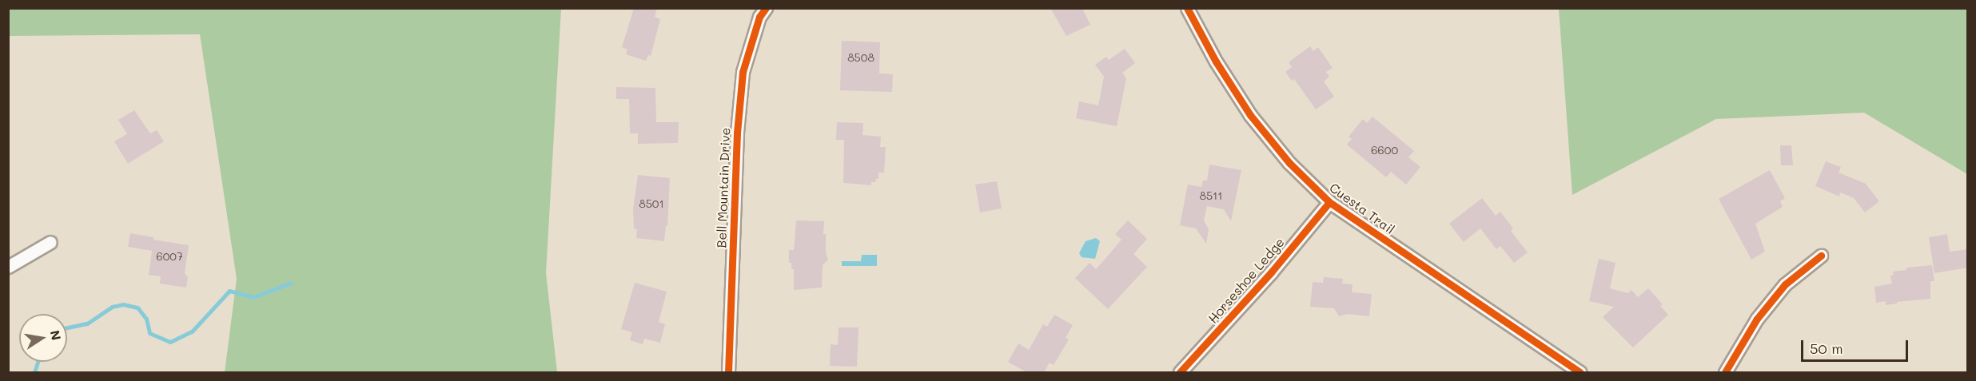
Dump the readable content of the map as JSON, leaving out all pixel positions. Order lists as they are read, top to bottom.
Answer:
{
  "streets": {
    "street": ["Bell Mountain Drive", "Cuesta Trail", "Horseshoe Ledge"]
  },
  "crossings": [
    ["Cuesta Trail", "Horseshoe Ledge"]
  ],
  "house_numbers": [
    "8508",
    "6600",
    "8511",
    "8501",
    "6007"
  ],
  "scale_bar": "50 m",
  "north": "right"
}
